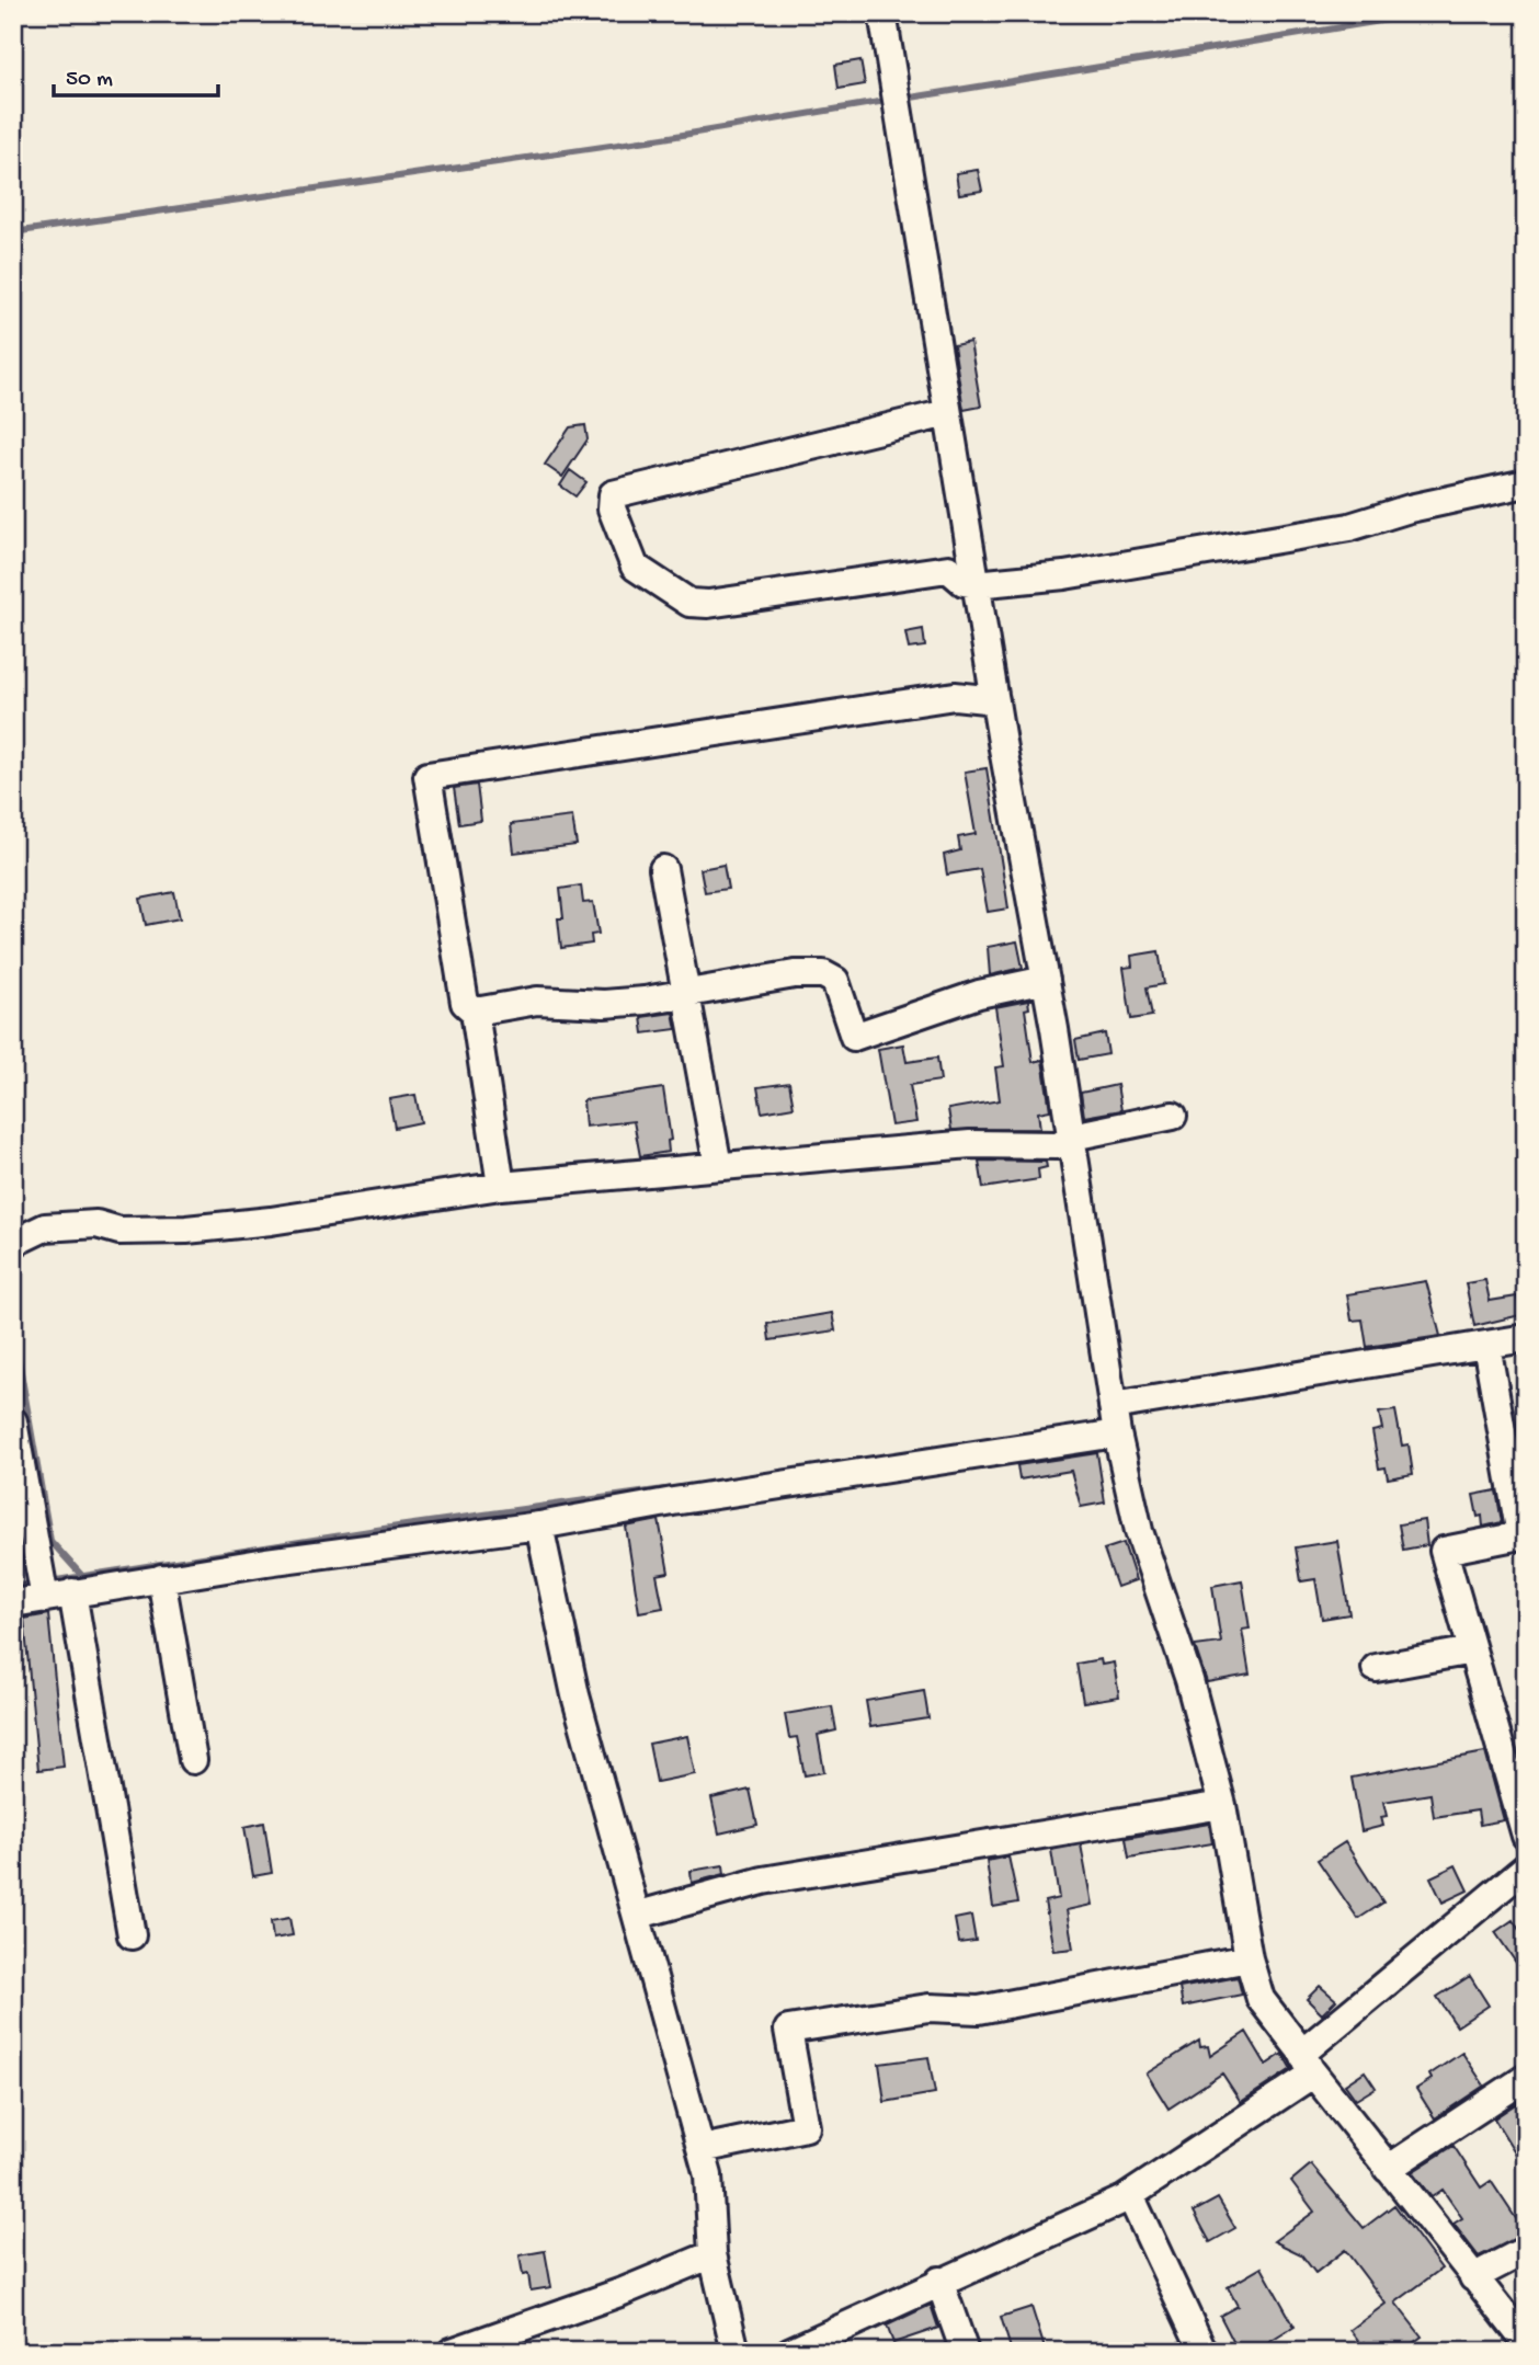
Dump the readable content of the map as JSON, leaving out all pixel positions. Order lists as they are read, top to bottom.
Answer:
{
  "scale_bar": "50 m"
}
